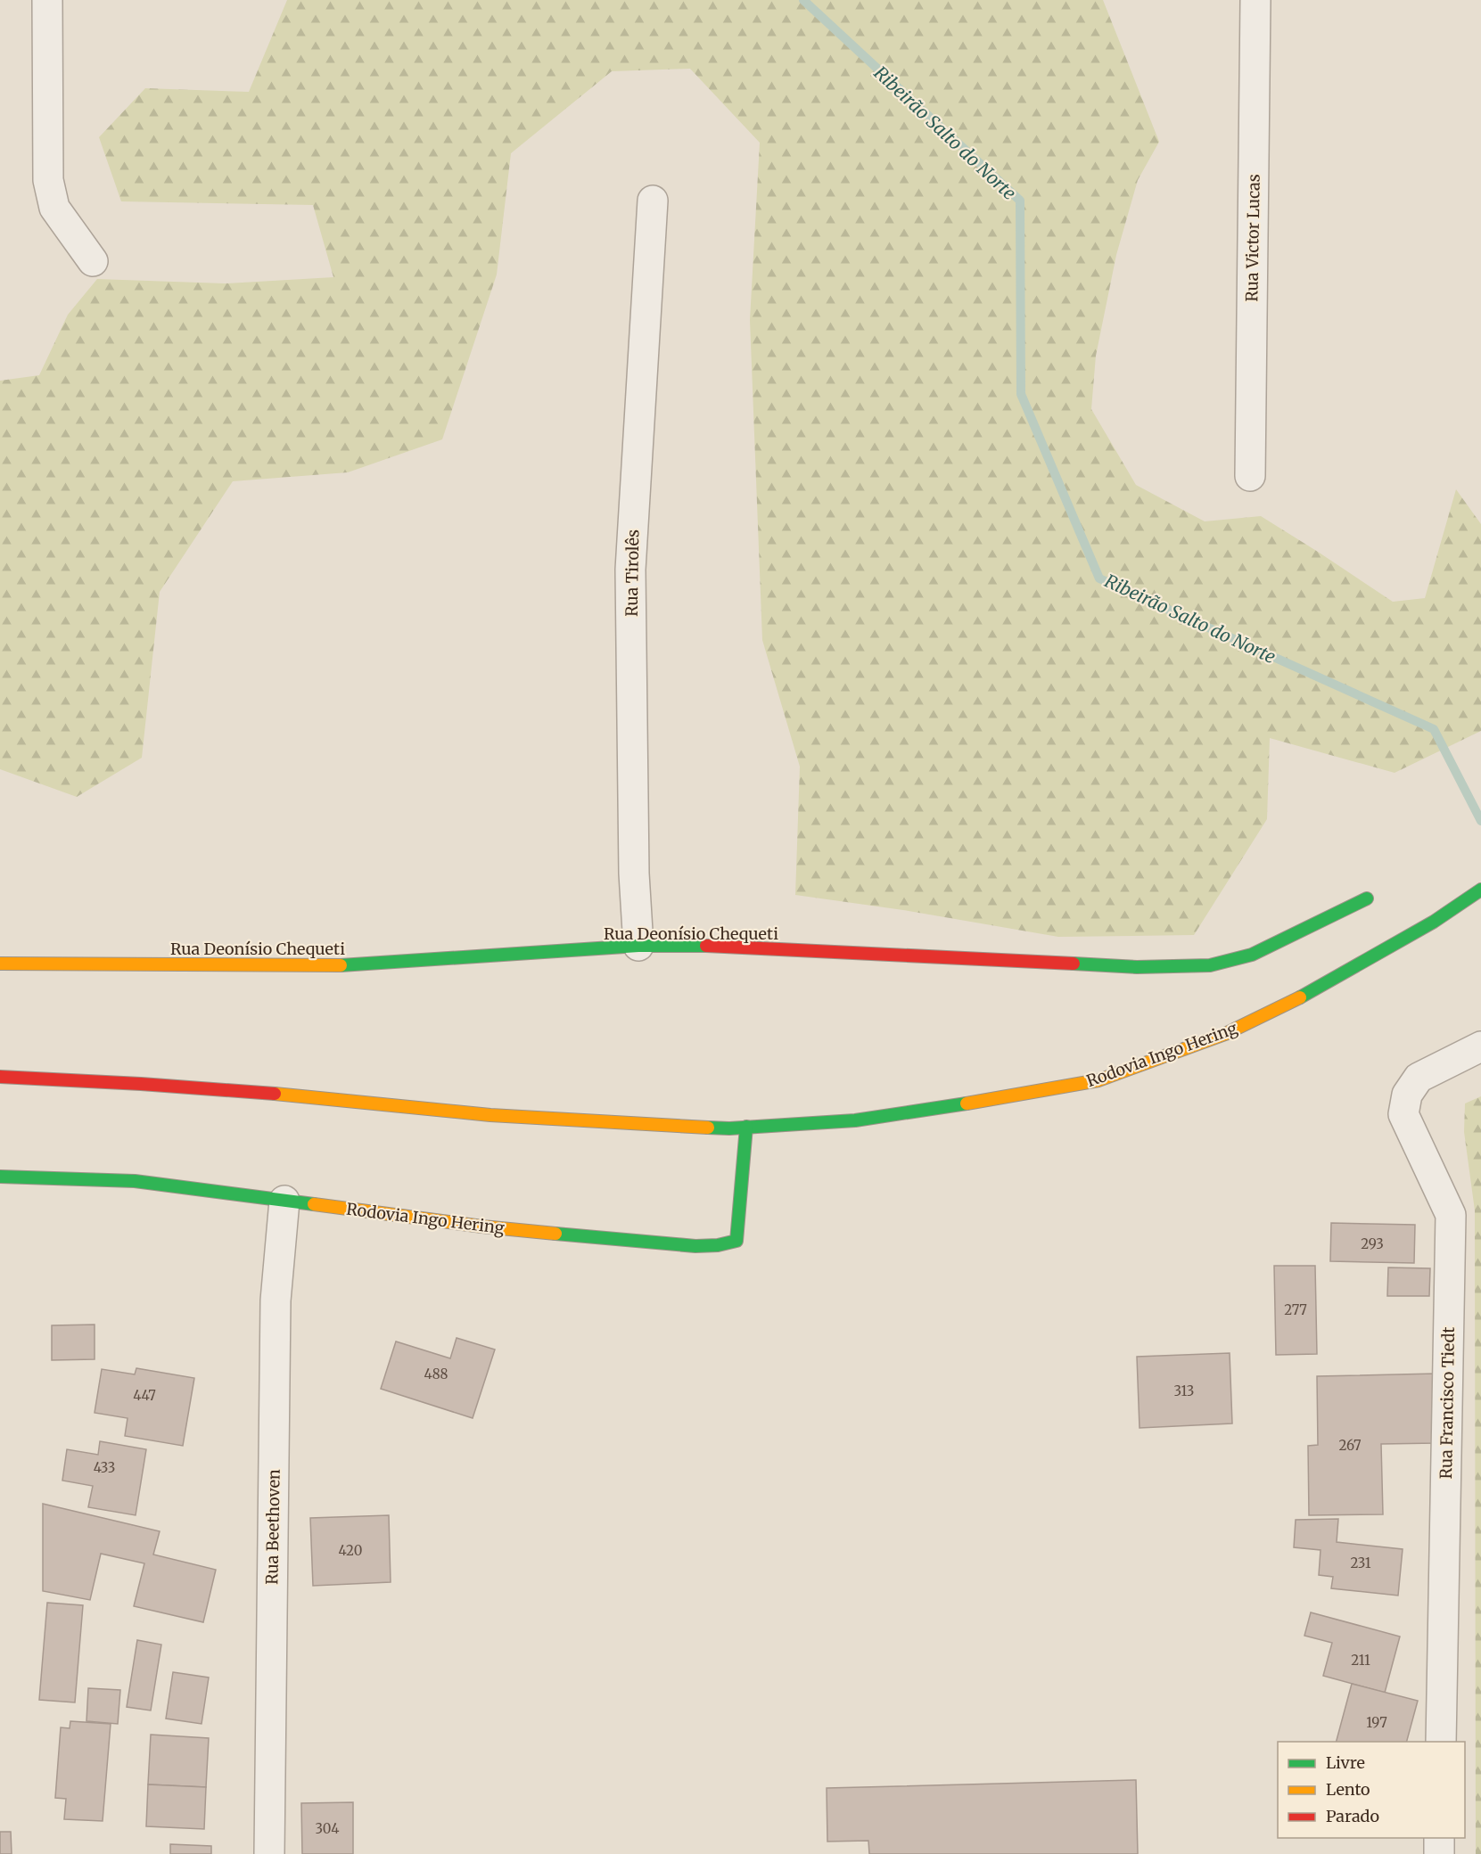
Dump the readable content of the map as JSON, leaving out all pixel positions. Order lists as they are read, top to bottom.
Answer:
{
  "streets": {
    "main road": ["Rua Deonísio Chequeti", "Rodovia Ingo Hering"],
    "street": [
      "Rua Victor Lucas",
      "Rua Tirolês",
      "Rua Francisco Tiedt",
      "Rua Beethoven"
    ]
  },
  "crossings": [
    ["Rua Tirolês", "Rua Deonísio Chequeti"],
    ["Rodovia Ingo Hering", "Rua Beethoven"]
  ],
  "water": ["Ribeirão Salto do Norte"],
  "house_numbers": [
    "293",
    "277",
    "488",
    "313",
    "447",
    "267",
    "433",
    "420",
    "231",
    "211",
    "197",
    "304"
  ],
  "legend": ["Livre", "Lento", "Parado"]
}
